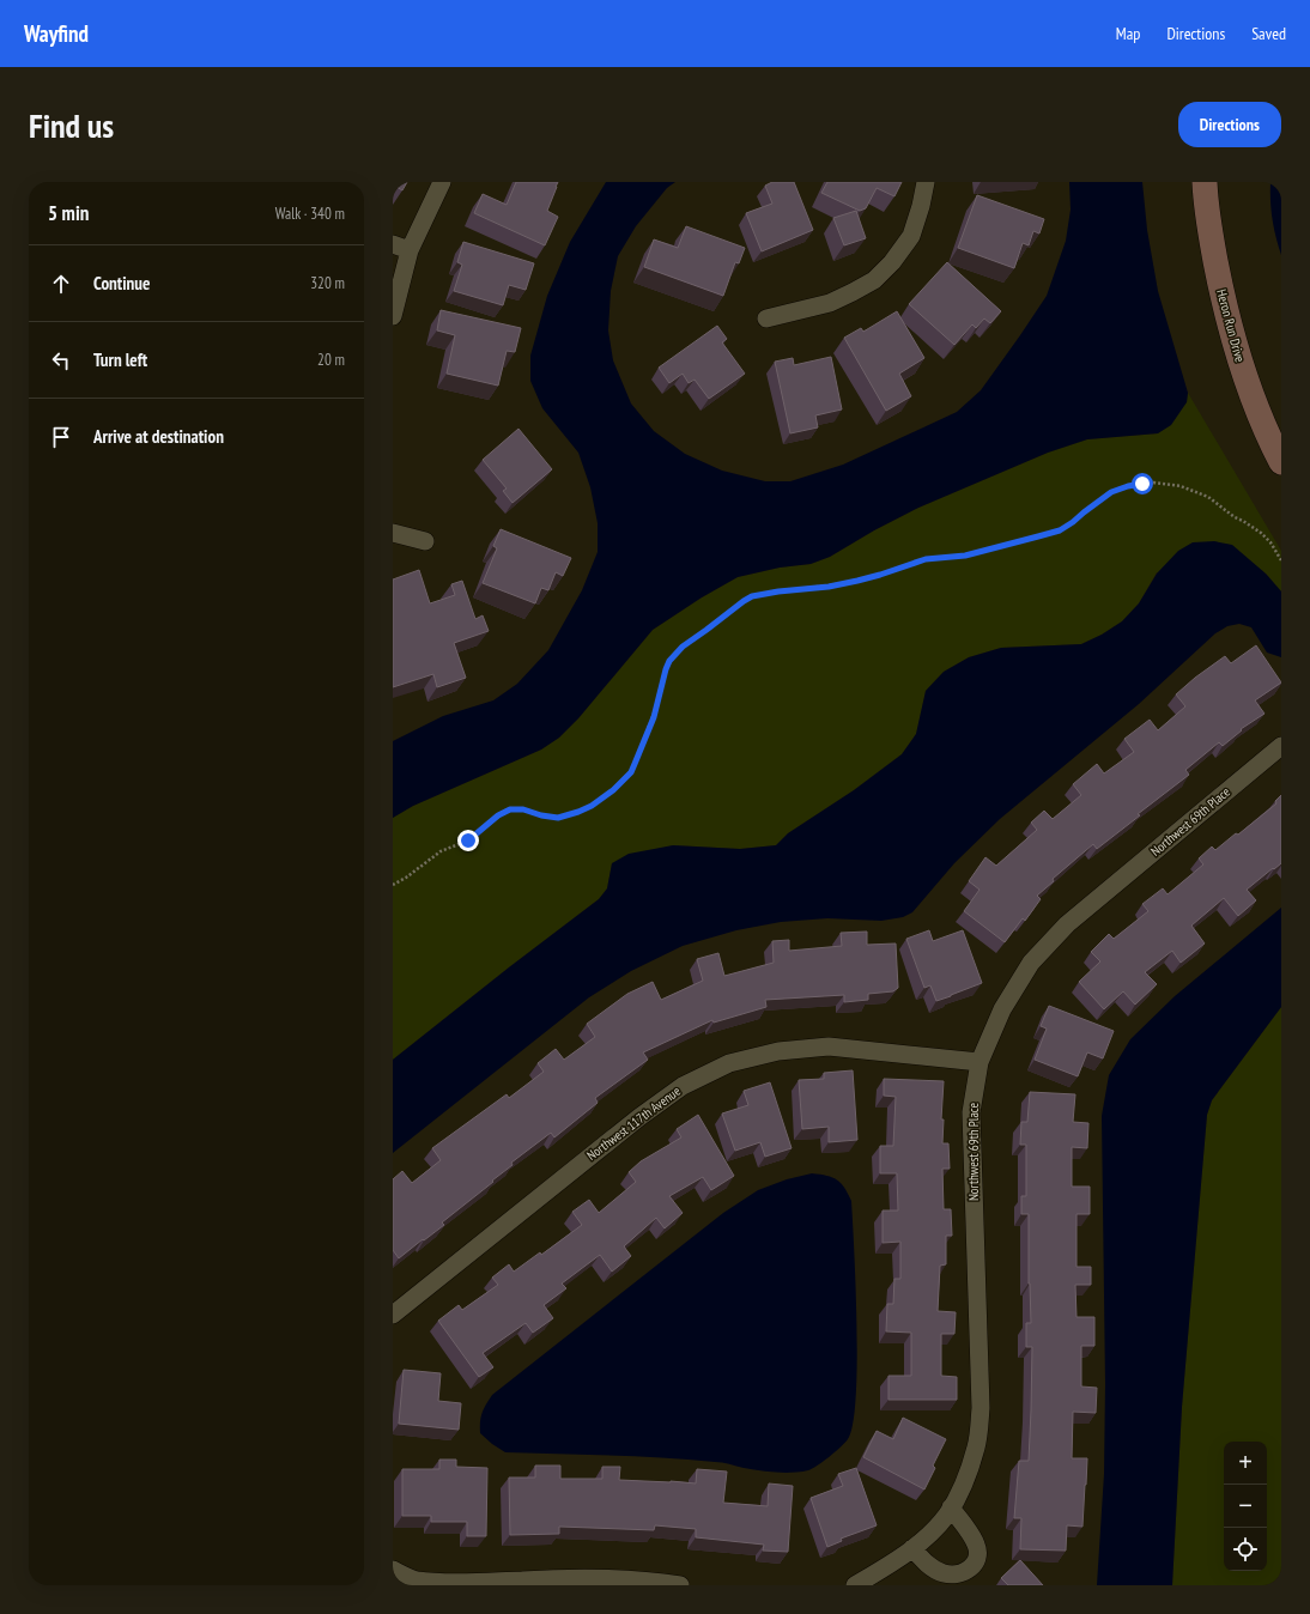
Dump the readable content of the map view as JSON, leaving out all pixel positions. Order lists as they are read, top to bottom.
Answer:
{
  "streets": {
    "street": ["Heron Run Drive", "Northwest 69th Place", "Northwest 117th Avenue"]
  },
  "crossings": [
    ["Northwest 69th Place", "Northwest 117th Avenue"]
  ],
  "page": {
    "header": "Wayfind",
    "nav": ["Map", "Directions", "Saved"],
    "buttons": "Directions",
    "title": "Find us",
    "heading": ["5 min", "Walk · 340 m"],
    "list": [
      ["Continue", "320 m"],
      ["Turn left", "20 m"],
      "Arrive at destination"
    ],
    "map_buttons": ["+", "−"]
  }
}
